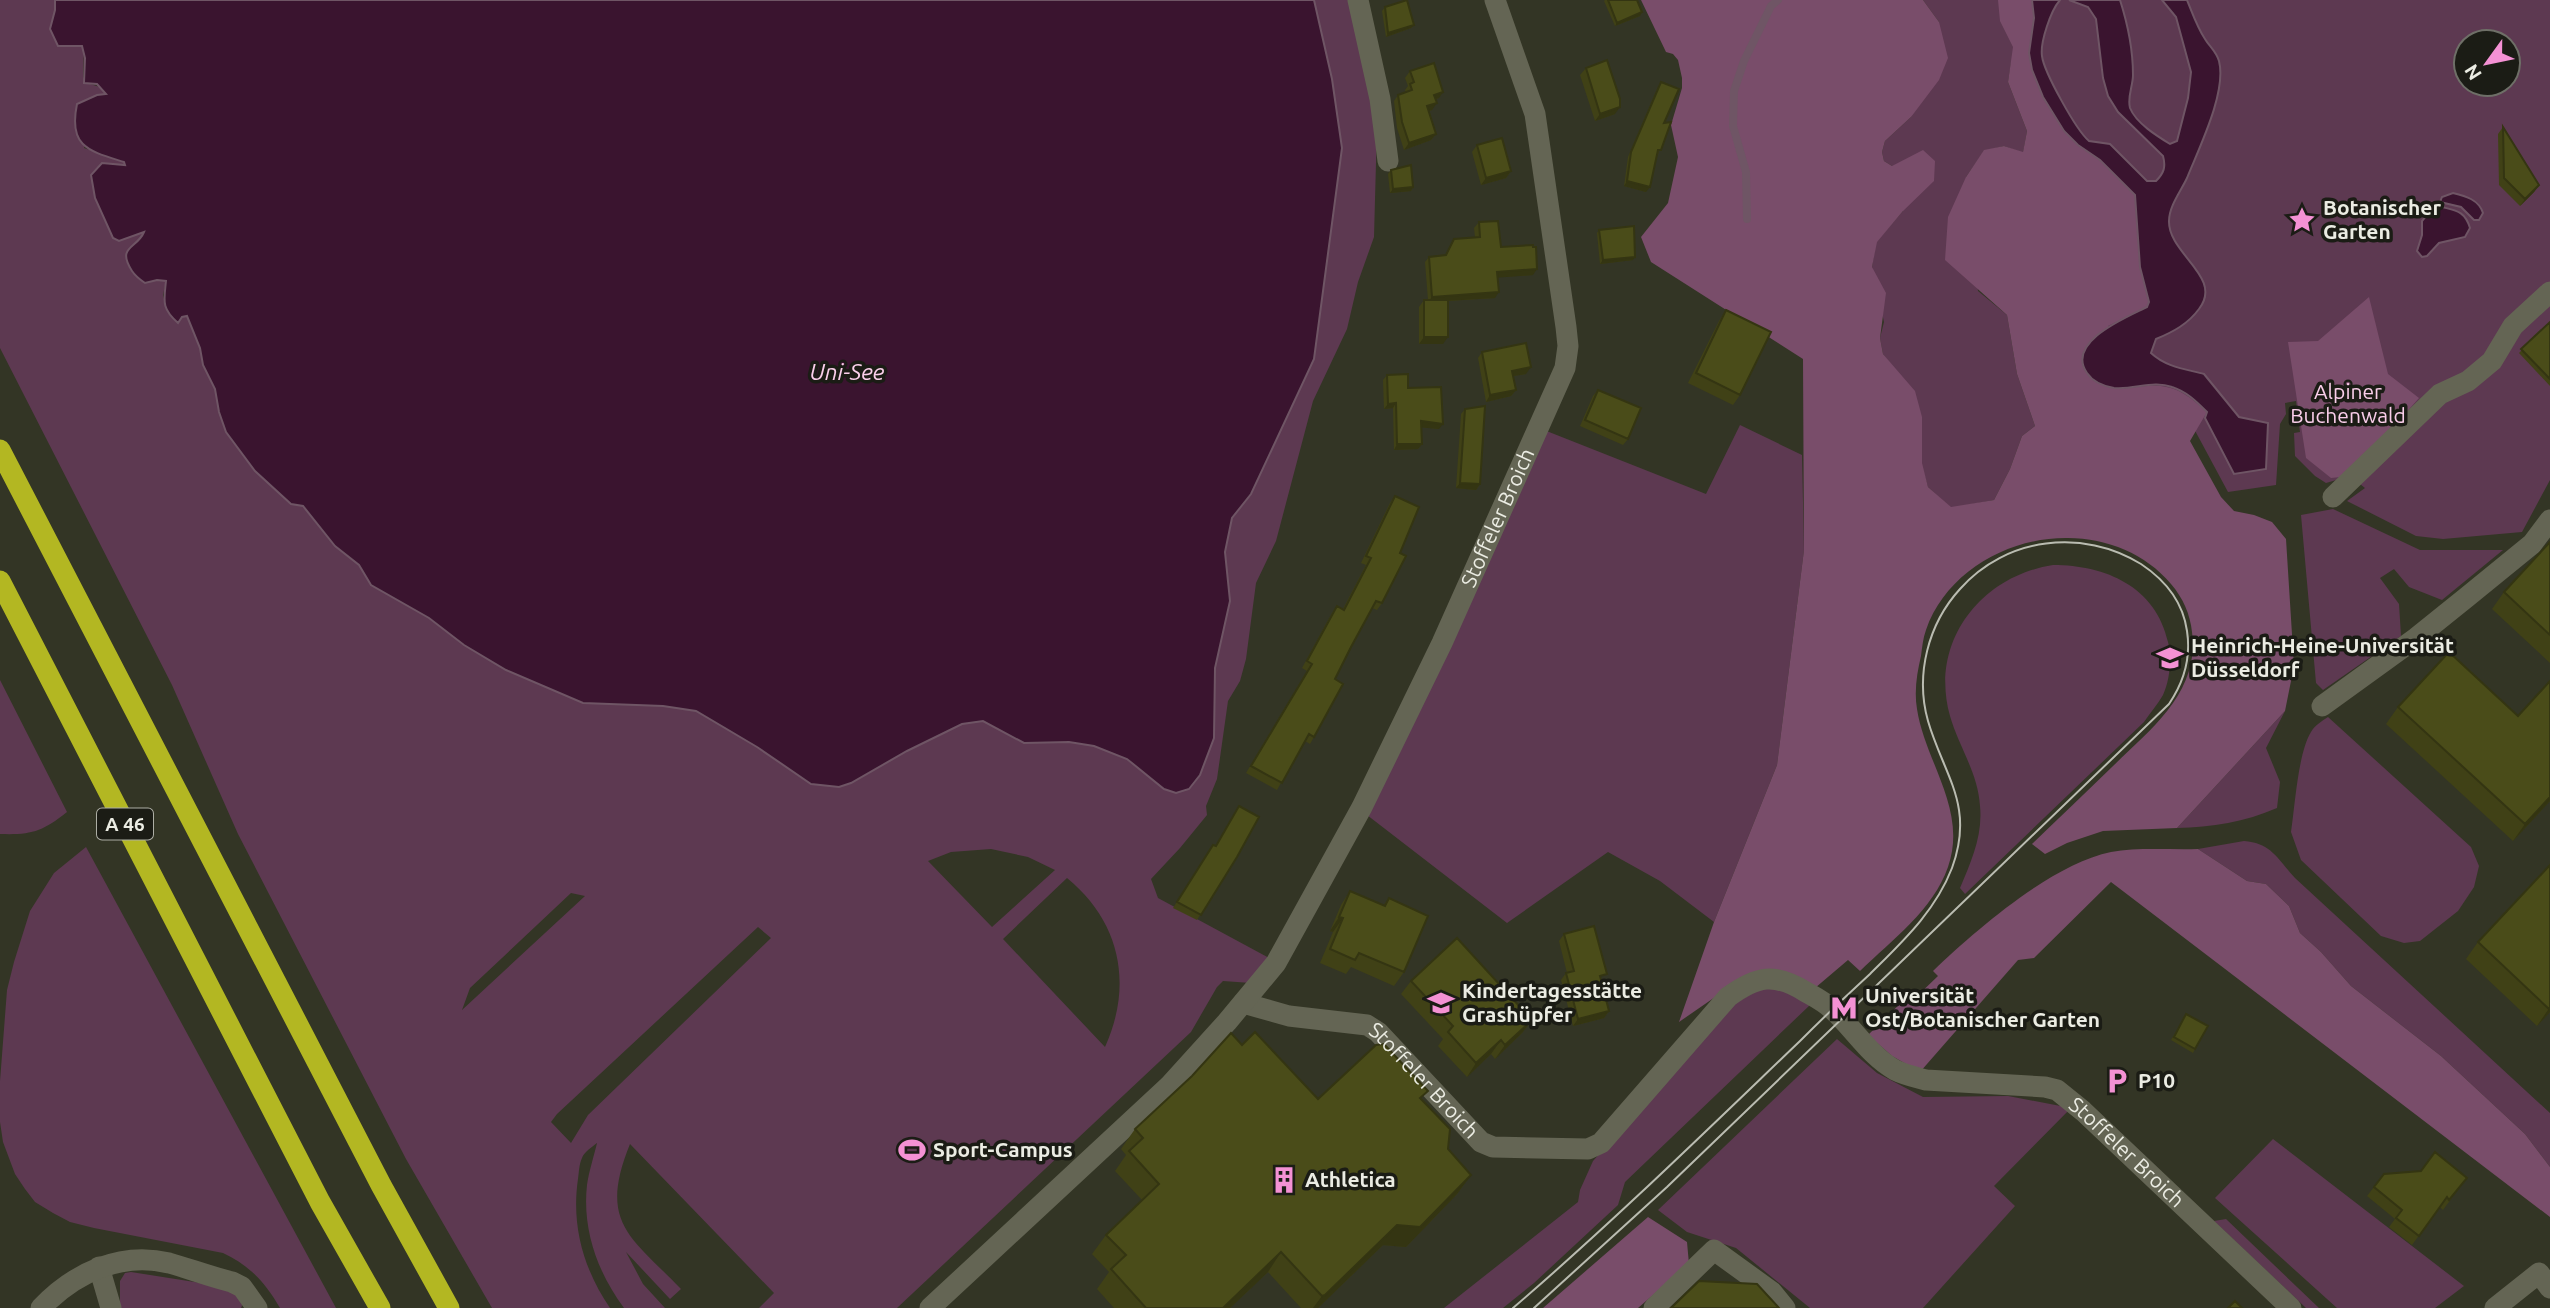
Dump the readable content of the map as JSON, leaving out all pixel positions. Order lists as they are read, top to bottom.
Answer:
{
  "streets": {
    "highway": ["A 46"],
    "street": ["Stoffeler Broich"]
  },
  "water": ["Uni-See"],
  "parks": ["Alpiner Buchenwald"],
  "places": {
    "place": ["Botanischer Garten"],
    "school or university": ["Heinrich-Heine-Universität Düsseldorf", "Kindertagesstätte Grashüpfer"],
    "metro station": ["Universität Ost/Botanischer Garten"],
    "parking": ["P10"],
    "sports": ["Sport-Campus"],
    "building": ["Athletica"]
  },
  "north": "bottom left"
}
